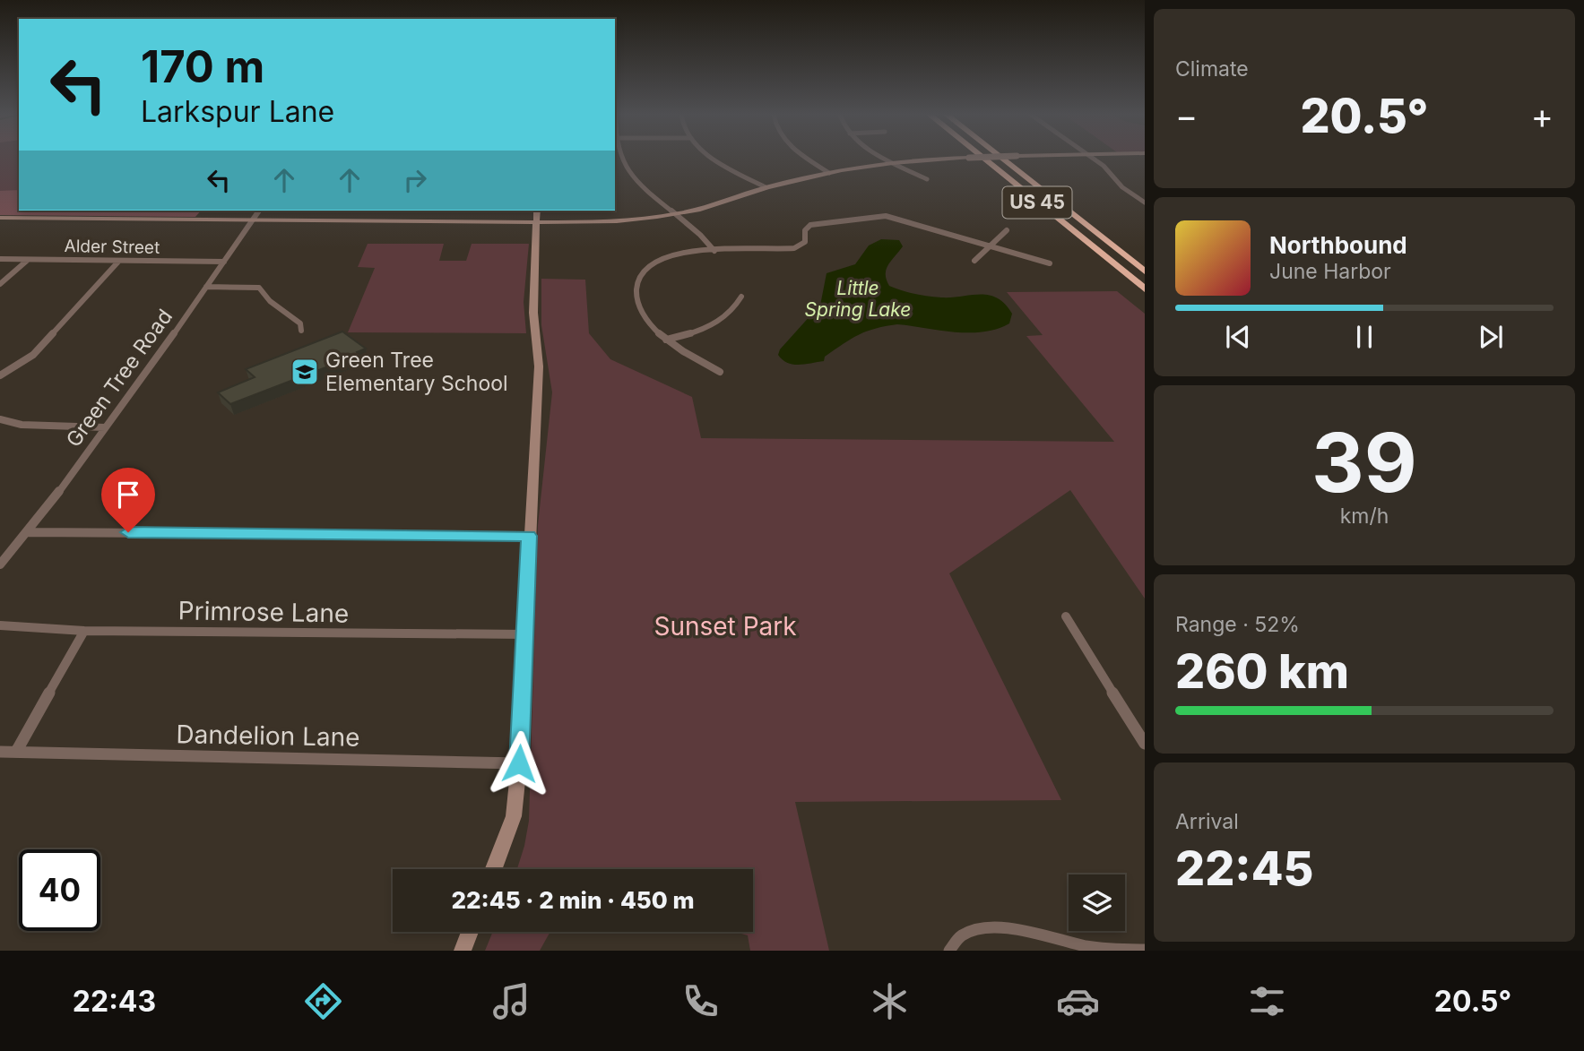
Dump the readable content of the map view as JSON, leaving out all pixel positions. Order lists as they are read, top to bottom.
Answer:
{
  "streets": {
    "highway": ["US 45"],
    "street": [
      "Alder Street",
      "Green Tree Road",
      "Primrose Lane",
      "Dandelion Lane"
    ]
  },
  "crossings": [
    ["Alder Street", "Green Tree Road"]
  ],
  "water": ["Little Spring Lake"],
  "parks": ["Sunset Park"],
  "places": {
    "school or university": ["Green Tree Elementary School"]
  },
  "page": {
    "tile": [
      "Climate",
      ["39", "km/h"],
      ["Range · 52%", "260 km"],
      ["Arrival", "22:45"]
    ],
    "turn": ["170 m", "Larkspur Lane"],
    "heat": ["−", "20.5°", "+"],
    "song": ["Northbound", "June Harbor"],
    "limit": "40",
    "trip": "22:45 · 2 min · 450 m",
    "tabs": ["22:43", "20.5°"]
  }
}
